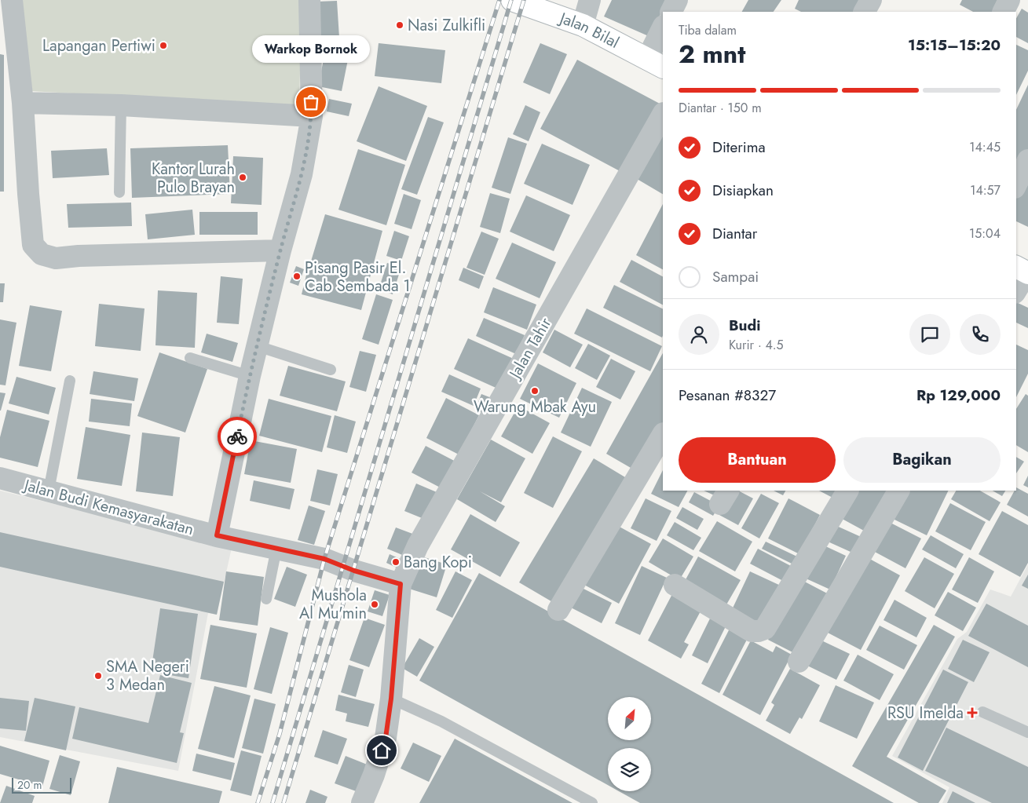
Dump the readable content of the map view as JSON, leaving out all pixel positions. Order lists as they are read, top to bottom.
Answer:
{
  "streets": {
    "main road": ["Jalan Bilal"],
    "street": ["Jalan Tahir", "Jalan Budi Kemasyarakatan"]
  },
  "crossings": [
    ["Jalan Tahir", "Jalan Budi Kemasyarakatan"]
  ],
  "places": {
    "other": [
      "Nasi Zulkifli",
      "Lapangan Pertiwi",
      "Warkop Bornok",
      "Kantor Lurah Pulo Brayan",
      "Pisang Pasir El. Cab Sembada 1",
      "Warung Mbak Ayu",
      "Bang Kopi",
      "Mushola Al Mu'min",
      "SMA Negeri 3 Medan"
    ],
    "health": ["RSU Imelda"]
  },
  "scale_bar": "20 m",
  "north": "top right",
  "page": {
    "heading": ["2 mnt", "Tiba dalam", "15:15–15:20"],
    "panel": [
      "Budi",
      "Kurir · 4.5",
      "Pesanan #8327",
      "Rp 129,000"
    ],
    "bubble": "Warkop Bornok",
    "bar": "Diantar · 150 m",
    "list": [
      ["Diterima", "14:45"],
      ["Disiapkan", "14:57"],
      ["Diantar", "15:04"],
      "Sampai"
    ],
    "buttons": ["Bantuan", "Bagikan"],
    "scale": "20 m"
  }
}
